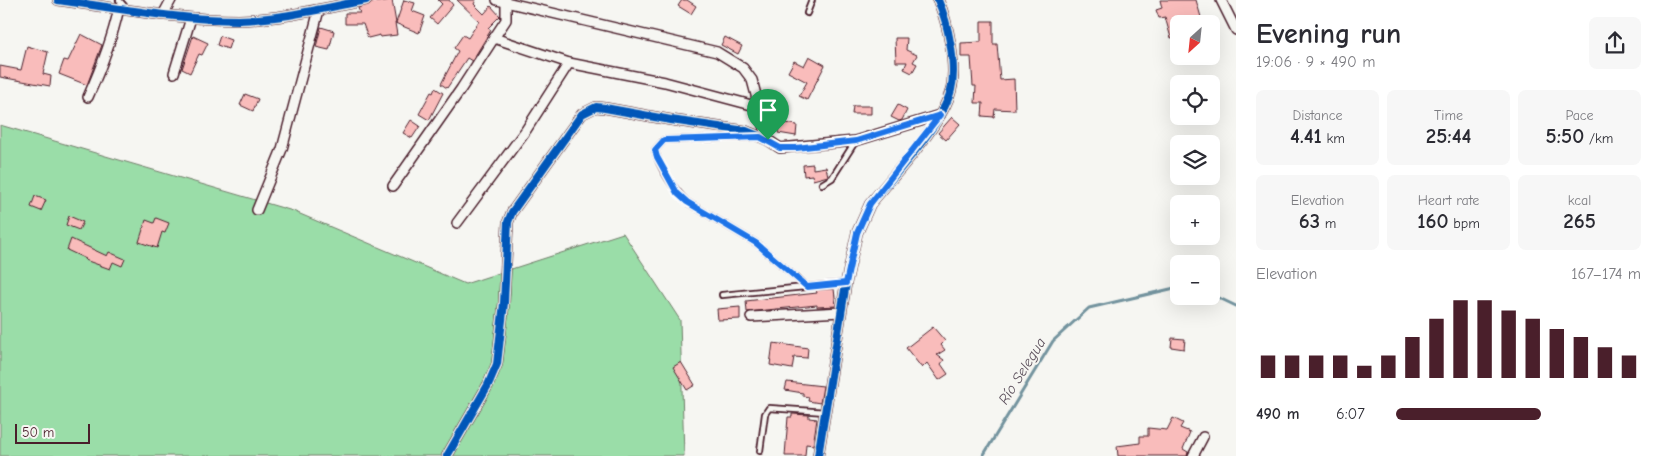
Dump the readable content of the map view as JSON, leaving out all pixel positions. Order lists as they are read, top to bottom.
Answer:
{
  "water": ["Río Selegua"],
  "scale_bar": "50 m",
  "north": "bottom left",
  "page": {
    "heading": ["Evening run", "19:06 · 9 × 490 m"],
    "map_buttons": ["+", "−"],
    "stats": [
      ["Distance", "4.41 km"],
      ["Time", "25:44"],
      ["Pace", "5:50 /km"],
      ["Elevation", "63 m"],
      ["Heart rate", "160 bpm"],
      ["kcal", "265"]
    ],
    "chart": ["Elevation", "167–174 m"],
    "list": [
      {
        "name": "490 m",
        "note": "6:07"
      }
    ],
    "scale": "50 m"
  }
}
